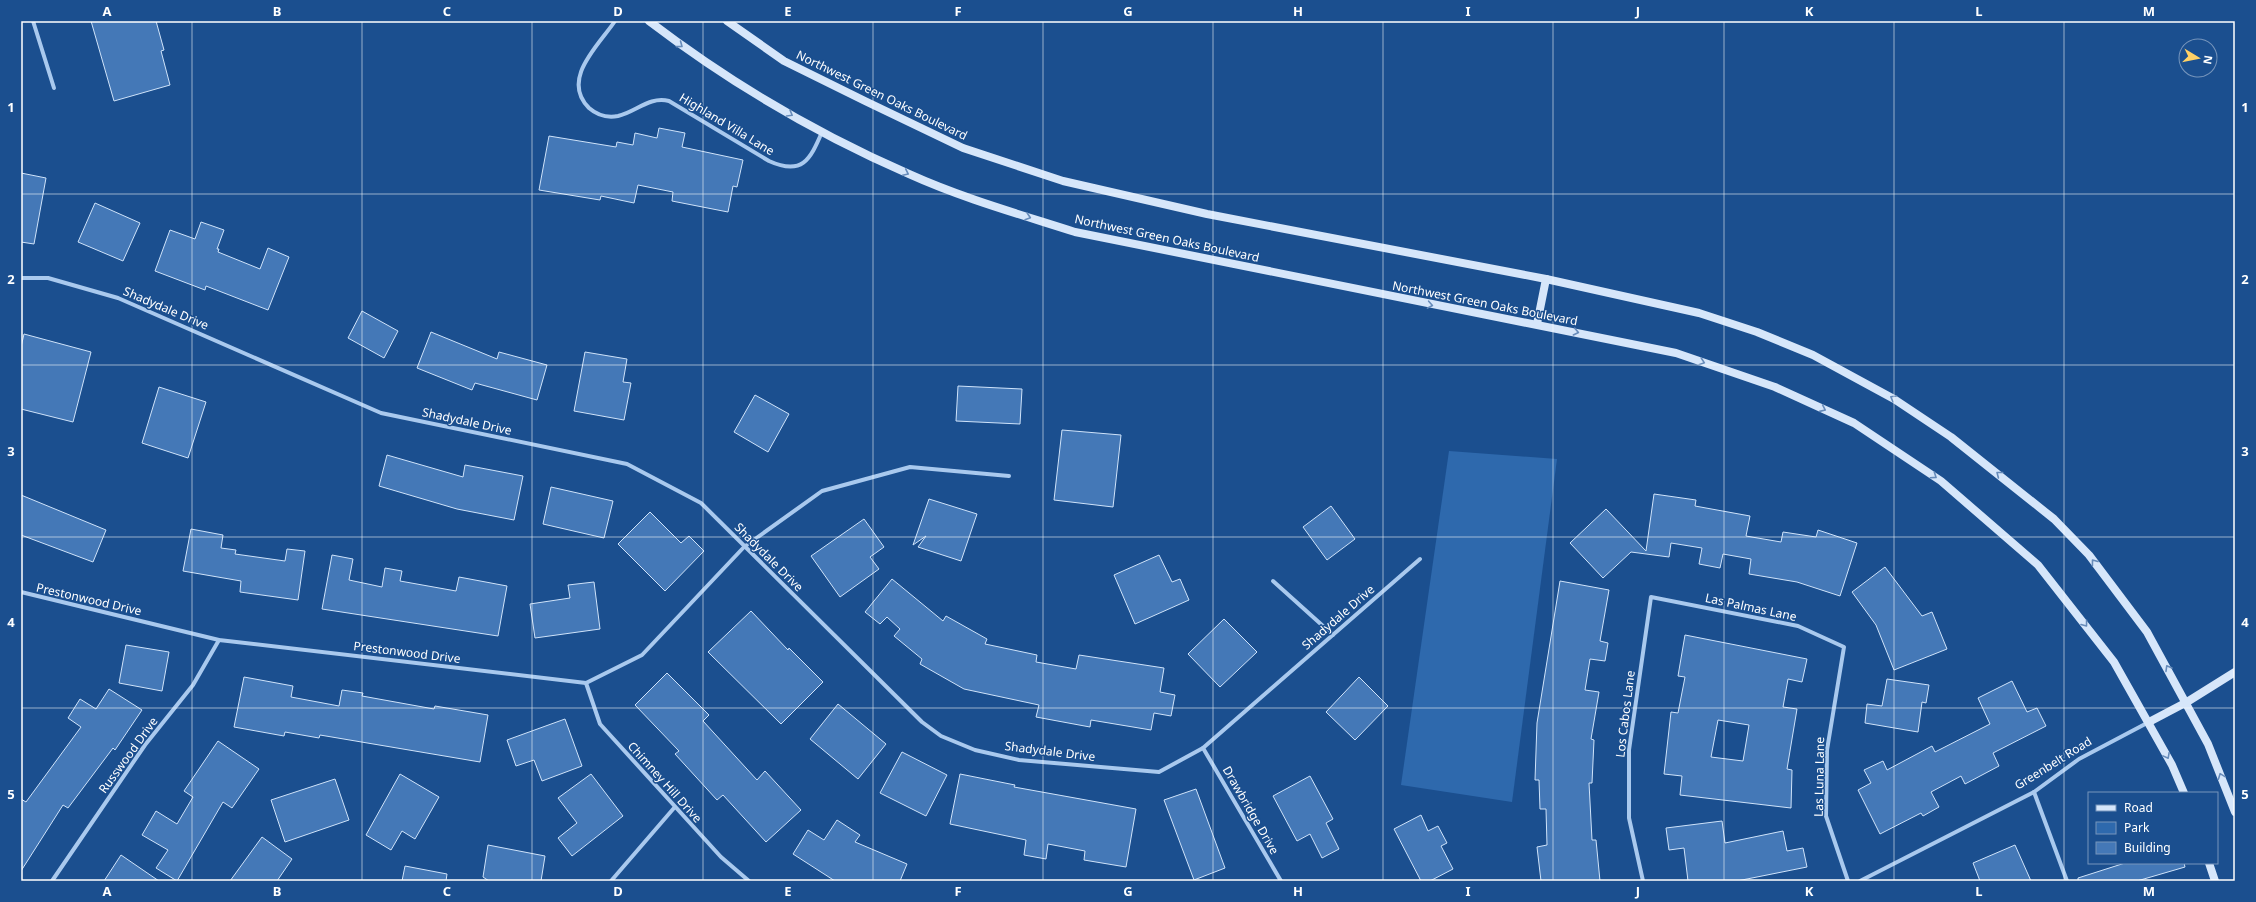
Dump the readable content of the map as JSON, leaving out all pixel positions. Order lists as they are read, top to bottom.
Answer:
{
  "streets": {
    "main road": ["Northwest Green Oaks Boulevard", "Greenbelt Road"],
    "street": [
      "Highland Villa Lane",
      "Shadydale Drive",
      "Prestonwood Drive",
      "Las Palmas Lane",
      "Los Cabos Lane",
      "Russwood Drive",
      "Las Luna Lane",
      "Chimney Hill Drive",
      "Drawbridge Drive"
    ]
  },
  "crossings": [
    ["Northwest Green Oaks Boulevard", "Highland Villa Lane"],
    ["Northwest Green Oaks Boulevard", "Greenbelt Road"],
    ["Shadydale Drive", "Drawbridge Drive"],
    ["Prestonwood Drive", "Russwood Drive"],
    ["Prestonwood Drive", "Chimney Hill Drive"],
    ["Las Palmas Lane", "Los Cabos Lane"],
    ["Las Palmas Lane", "Las Luna Lane"]
  ],
  "legend": ["Road", "Park", "Building"],
  "north": "right",
  "grid": {
    "columns": [
      "A",
      "B",
      "C",
      "D",
      "E",
      "F",
      "G",
      "H",
      "I",
      "J",
      "K",
      "L",
      "M"
    ],
    "rows": [
      "1",
      "2",
      "3",
      "4",
      "5"
    ]
  }
}
